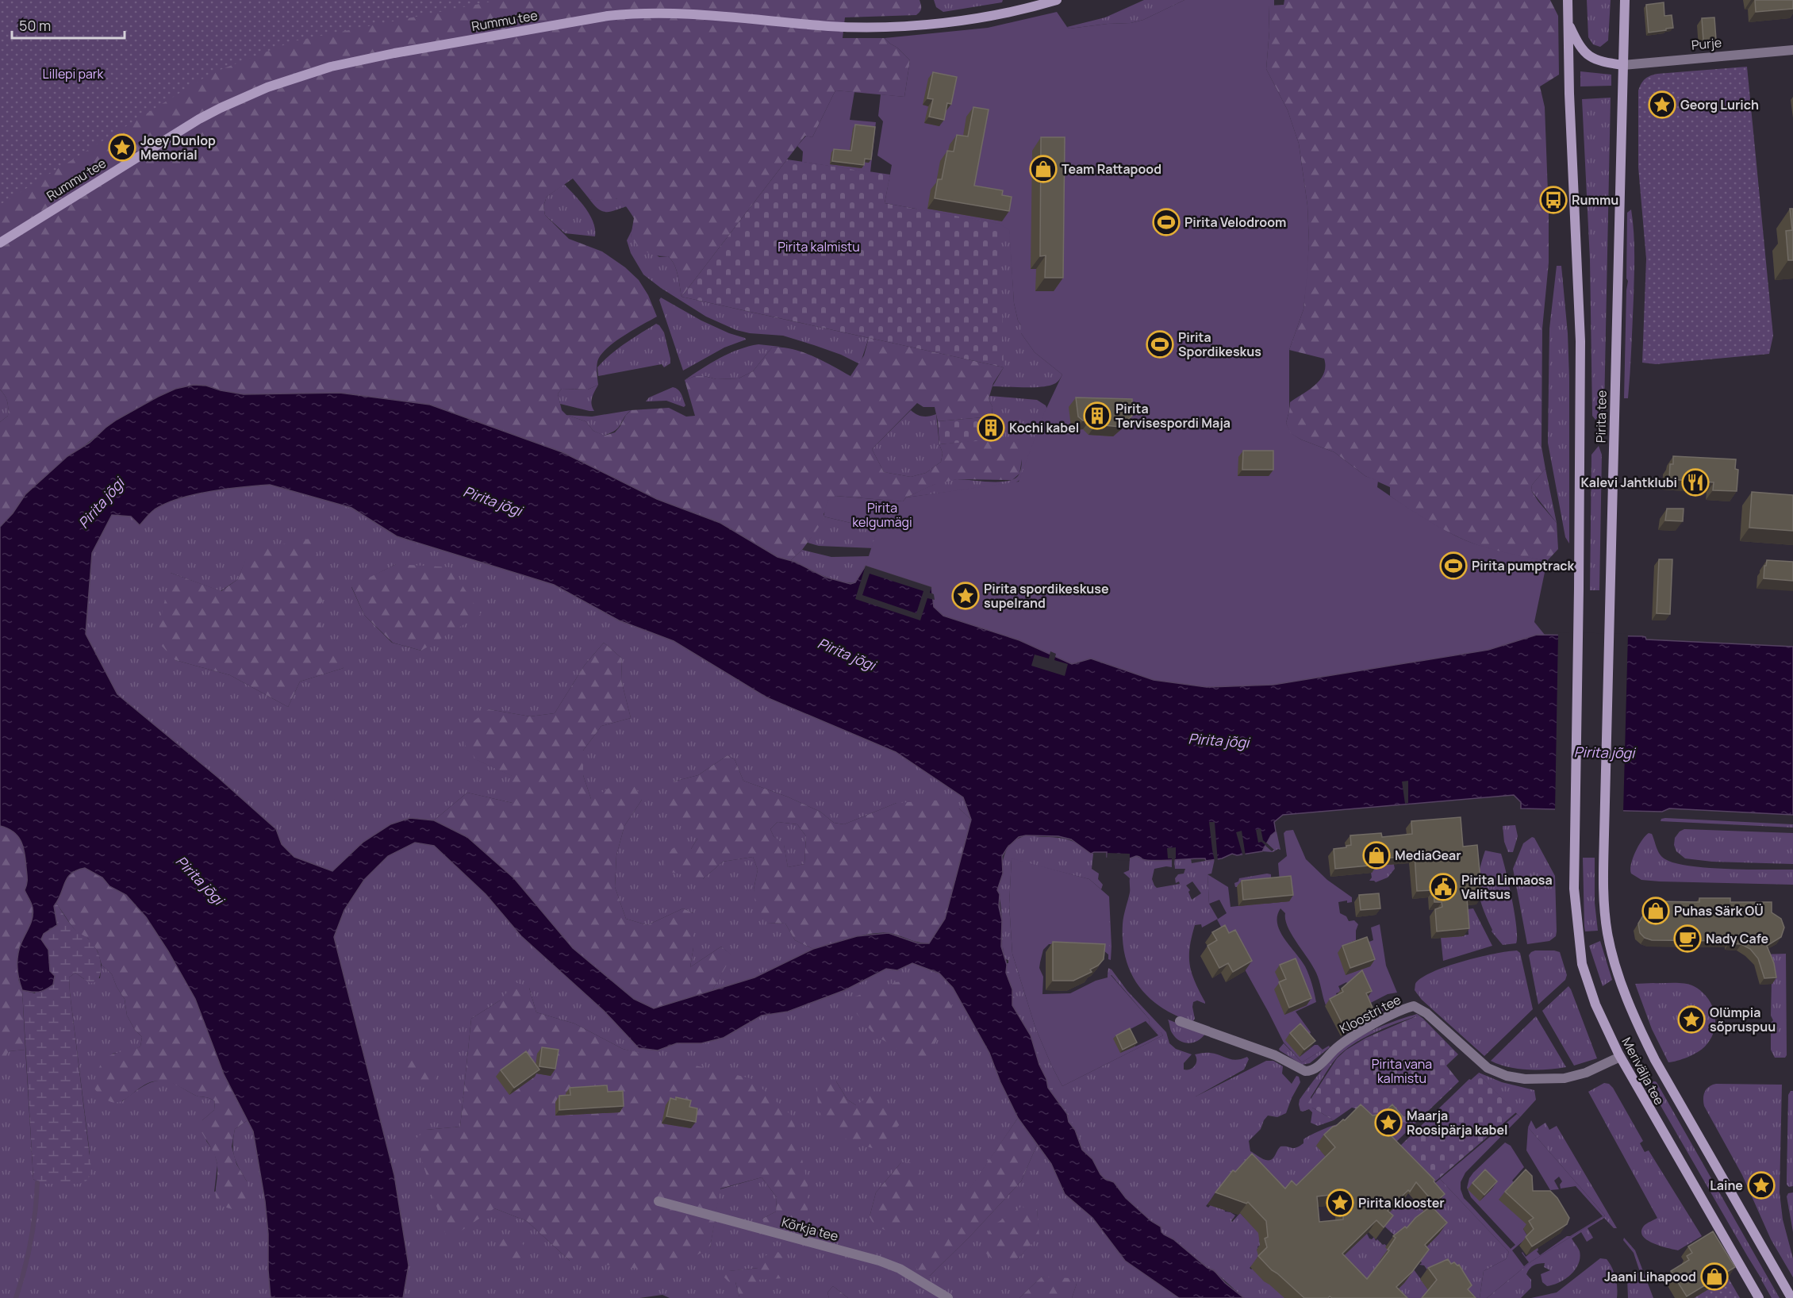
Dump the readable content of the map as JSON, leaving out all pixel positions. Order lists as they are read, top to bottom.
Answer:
{
  "streets": {
    "main road": ["Rummu tee", "Pirita tee", "Merivälja tee"],
    "street": ["Purje", "Kloostri tee", "Kõrkja tee"]
  },
  "crossings": [
    ["Purje", "Pirita tee"],
    ["Pirita tee", "Merivälja tee"],
    ["Kloostri tee", "Merivälja tee"]
  ],
  "water": ["Pirita jõgi"],
  "parks": [
    "Lillepi park",
    "Pirita kalmistu",
    "Pirita kelgumägi",
    "Pirita vana kalmistu"
  ],
  "places": {
    "place": [
      "Georg Lurich",
      "Joey Dunlop Memorial",
      "Pirita spordikeskuse supelrand",
      "Olümpia sõpruspuu",
      "Maarja Roosipärja kabel",
      "Laine",
      "Pirita klooster"
    ],
    "shop": [
      "Team Rattapood",
      "MediaGear",
      "Puhas Särk OÜ",
      "Jaani Lihapood"
    ],
    "bus stop": ["Rummu"],
    "sports": ["Pirita Velodroom", "Pirita Spordikeskus", "Pirita pumptrack"],
    "building": ["Pirita Tervisespordi Maja", "Kochi kabel"],
    "restaurant": ["Kalevi Jahtklubi"],
    "public building": ["Pirita Linnaosa Valitsus"],
    "cafe": ["Nady Cafe"]
  },
  "scale_bar": "50 m"
}
